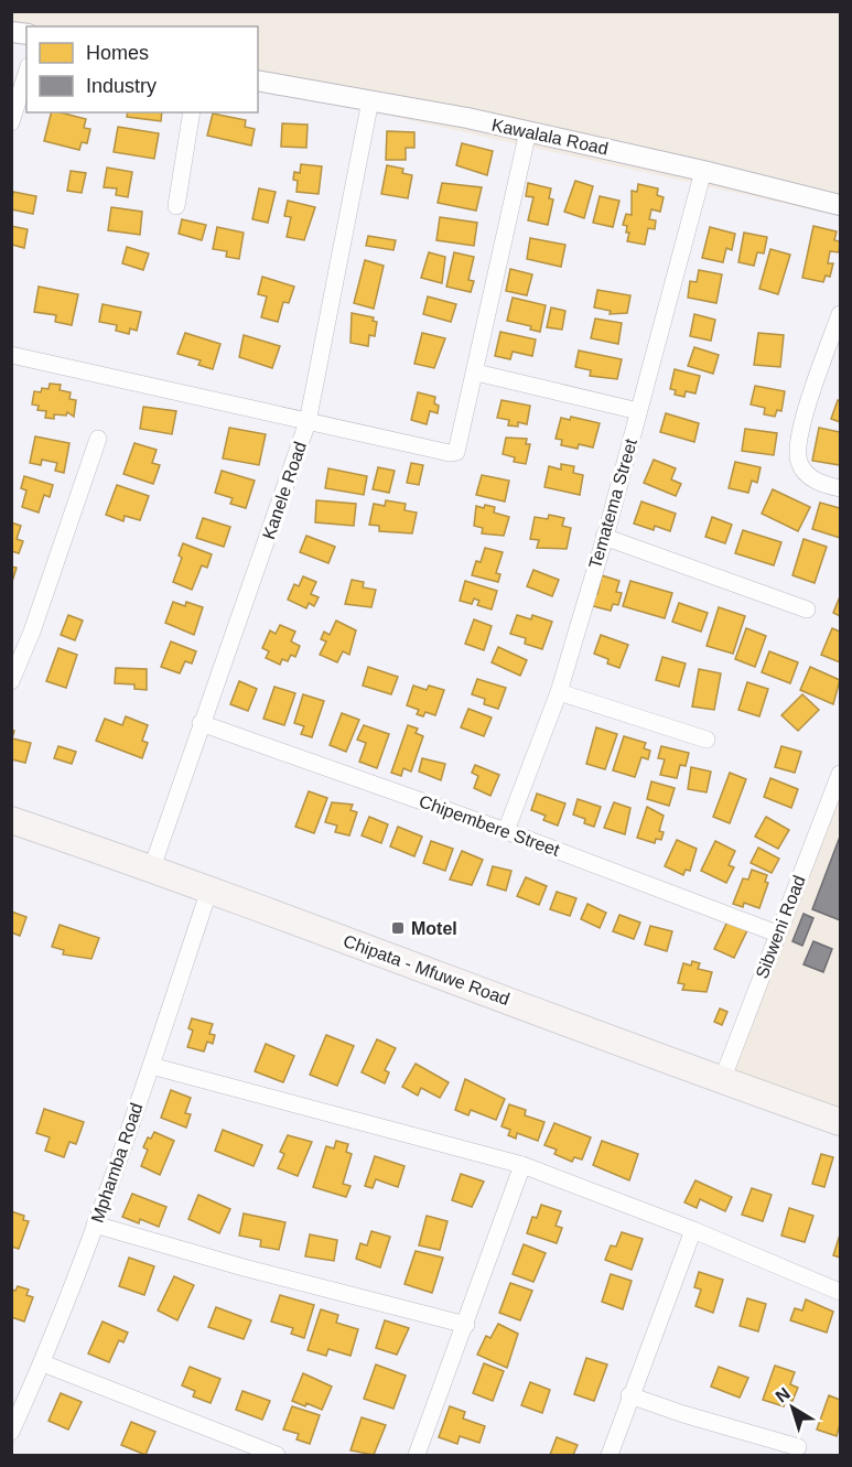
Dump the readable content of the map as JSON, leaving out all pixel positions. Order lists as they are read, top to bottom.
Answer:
{
  "streets": {
    "main road": ["Chipata - Mfuwe Road"],
    "street": [
      "Kawalala Road",
      "Kanele Road",
      "Tematema Street",
      "Chipembere Street",
      "Sibweni Road",
      "Mphamba Road"
    ]
  },
  "crossings": [
    ["Kawalala Road", "Kanele Road"],
    ["Kawalala Road", "Tematema Street"],
    ["Kanele Road", "Chipembere Street"],
    ["Kanele Road", "Chipata - Mfuwe Road"],
    ["Tematema Street", "Chipembere Street"],
    ["Chipembere Street", "Sibweni Road"],
    ["Sibweni Road", "Chipata - Mfuwe Road"],
    ["Chipata - Mfuwe Road", "Mphamba Road"]
  ],
  "places": {
    "transit": ["Motel"]
  },
  "legend": ["Homes", "Industry"],
  "north": "top left"
}
